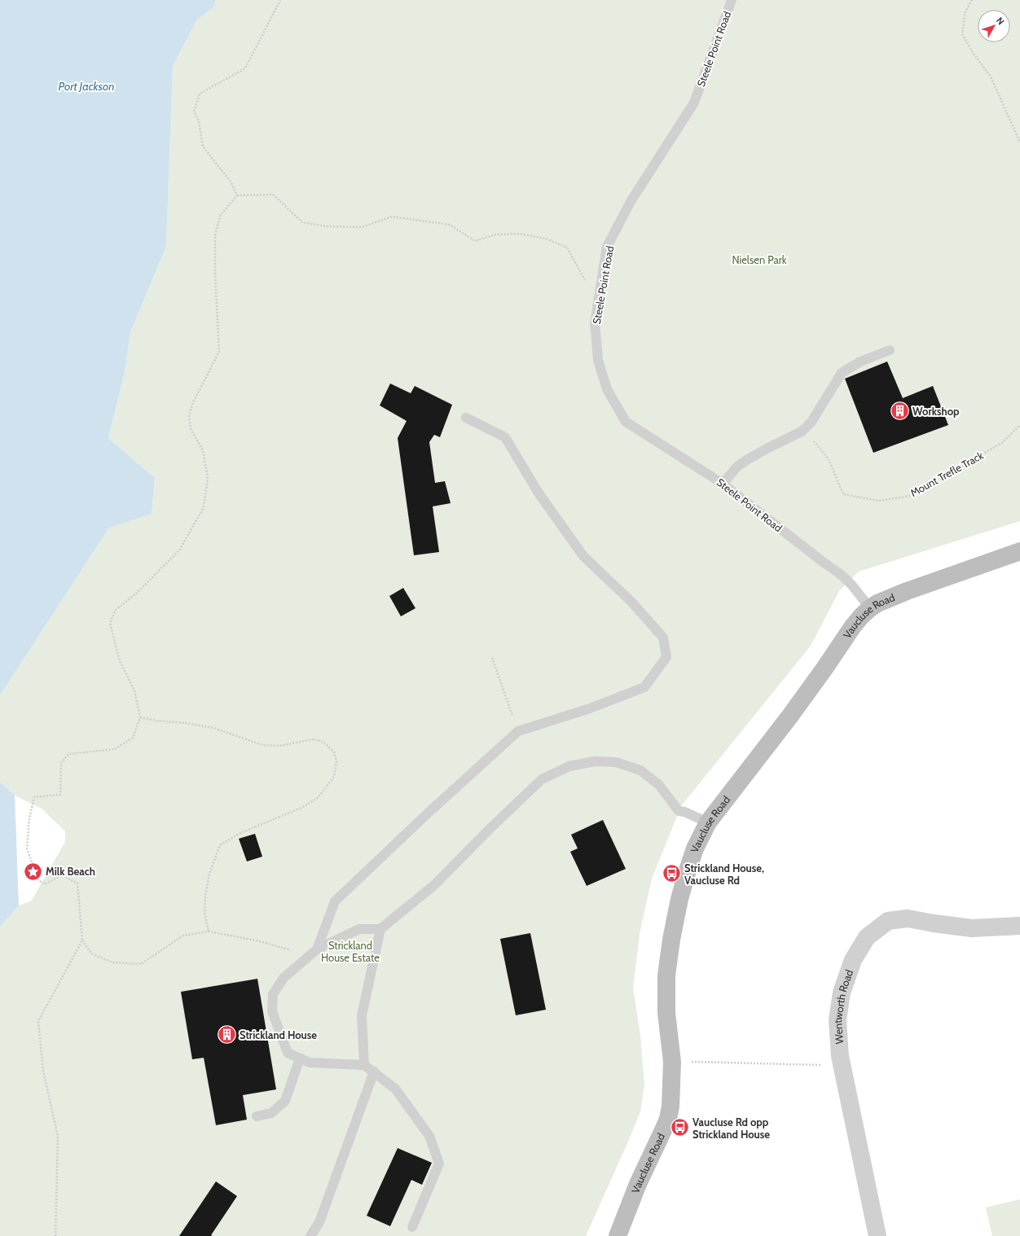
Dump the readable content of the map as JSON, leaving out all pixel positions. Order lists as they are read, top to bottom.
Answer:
{
  "streets": {
    "street": ["Vaucluse Road", "Wentworth Road"],
    "lane": ["Steele Point Road"],
    "path": ["Mount Trefle Track"]
  },
  "crossings": [
    ["Steele Point Road", "Vaucluse Road"]
  ],
  "water": ["Port Jackson"],
  "parks": ["Nielsen Park", "Strickland House Estate"],
  "places": {
    "building": ["Workshop", "Strickland House"],
    "place": ["Milk Beach"],
    "bus stop": ["Strickland House, Vaucluse Rd", "Vaucluse Rd opp Strickland House"]
  },
  "north": "top right"
}
